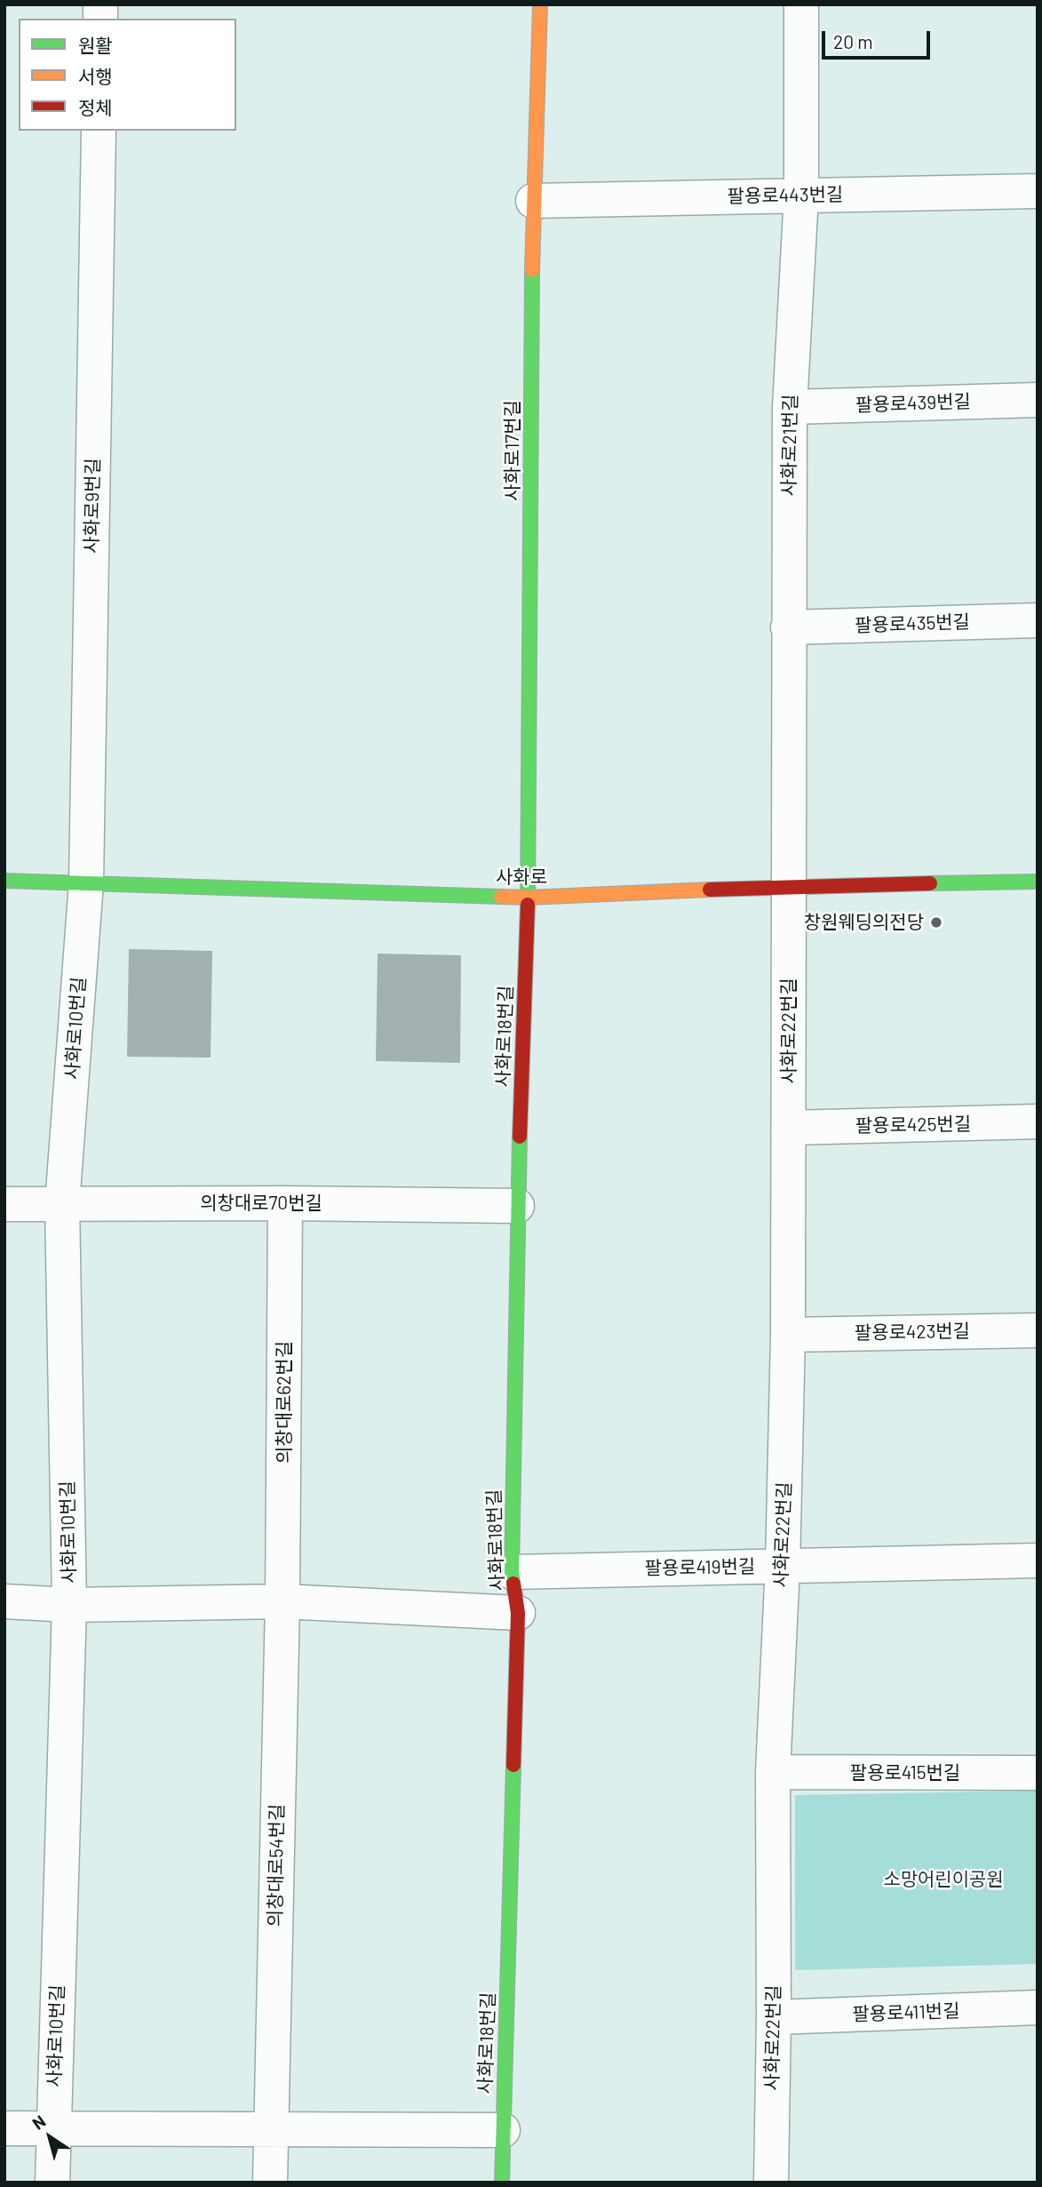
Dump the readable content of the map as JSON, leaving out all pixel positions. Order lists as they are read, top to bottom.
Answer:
{
  "streets": {
    "main road": ["사화로17번길", "사화로", "사화로18번길"],
    "street": [
      "팔용로443번길",
      "팔용로439번길",
      "사화로21번길",
      "사화로9번길",
      "팔용로435번길",
      "사화로10번길",
      "사화로22번길",
      "팔용로425번길",
      "의창대로70번길",
      "팔용로423번길",
      "의창대로62번길",
      "팔용로419번길",
      "팔용로415번길",
      "의창대로54번길",
      "팔용로411번길"
    ]
  },
  "crossings": [
    ["팔용로443번길", "사화로21번길"],
    ["팔용로443번길", "사화로17번길"],
    ["팔용로439번길", "사화로21번길"],
    ["사화로21번길", "팔용로435번길"],
    ["사화로21번길", "사화로"],
    ["사화로21번길", "사화로22번길"],
    ["사화로17번길", "사화로"],
    ["사화로17번길", "사화로18번길"],
    ["사화로9번길", "사화로"],
    ["사화로9번길", "사화로10번길"],
    ["사화로", "사화로10번길"],
    ["사화로", "사화로22번길"],
    ["사화로", "사화로18번길"],
    ["사화로10번길", "의창대로70번길"],
    ["사화로22번길", "팔용로425번길"],
    ["사화로22번길", "팔용로423번길"],
    ["사화로22번길", "팔용로419번길"],
    ["사화로22번길", "팔용로415번길"],
    ["사화로22번길", "팔용로411번길"],
    ["사화로18번길", "의창대로70번길"],
    ["사화로18번길", "팔용로419번길"],
    ["의창대로70번길", "의창대로62번길"],
    ["의창대로62번길", "의창대로54번길"]
  ],
  "parks": ["소망어린이공원"],
  "places": ["창원웨딩의전당"],
  "legend": ["원활", "서행", "정체"],
  "scale_bar": "20 m",
  "north": "top left"
}
